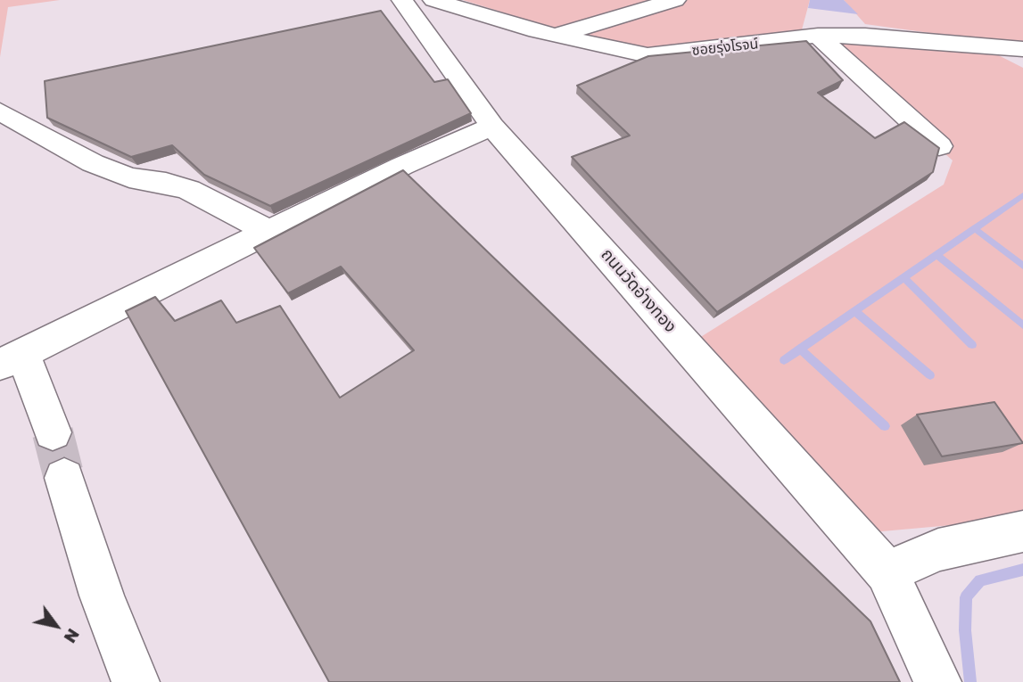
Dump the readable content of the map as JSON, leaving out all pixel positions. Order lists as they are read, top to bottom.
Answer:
{
  "streets": {
    "street": ["ซอยรุ่งโรจน์", "ถนนวัดอ่างทอง"]
  },
  "north": "bottom right"
}
